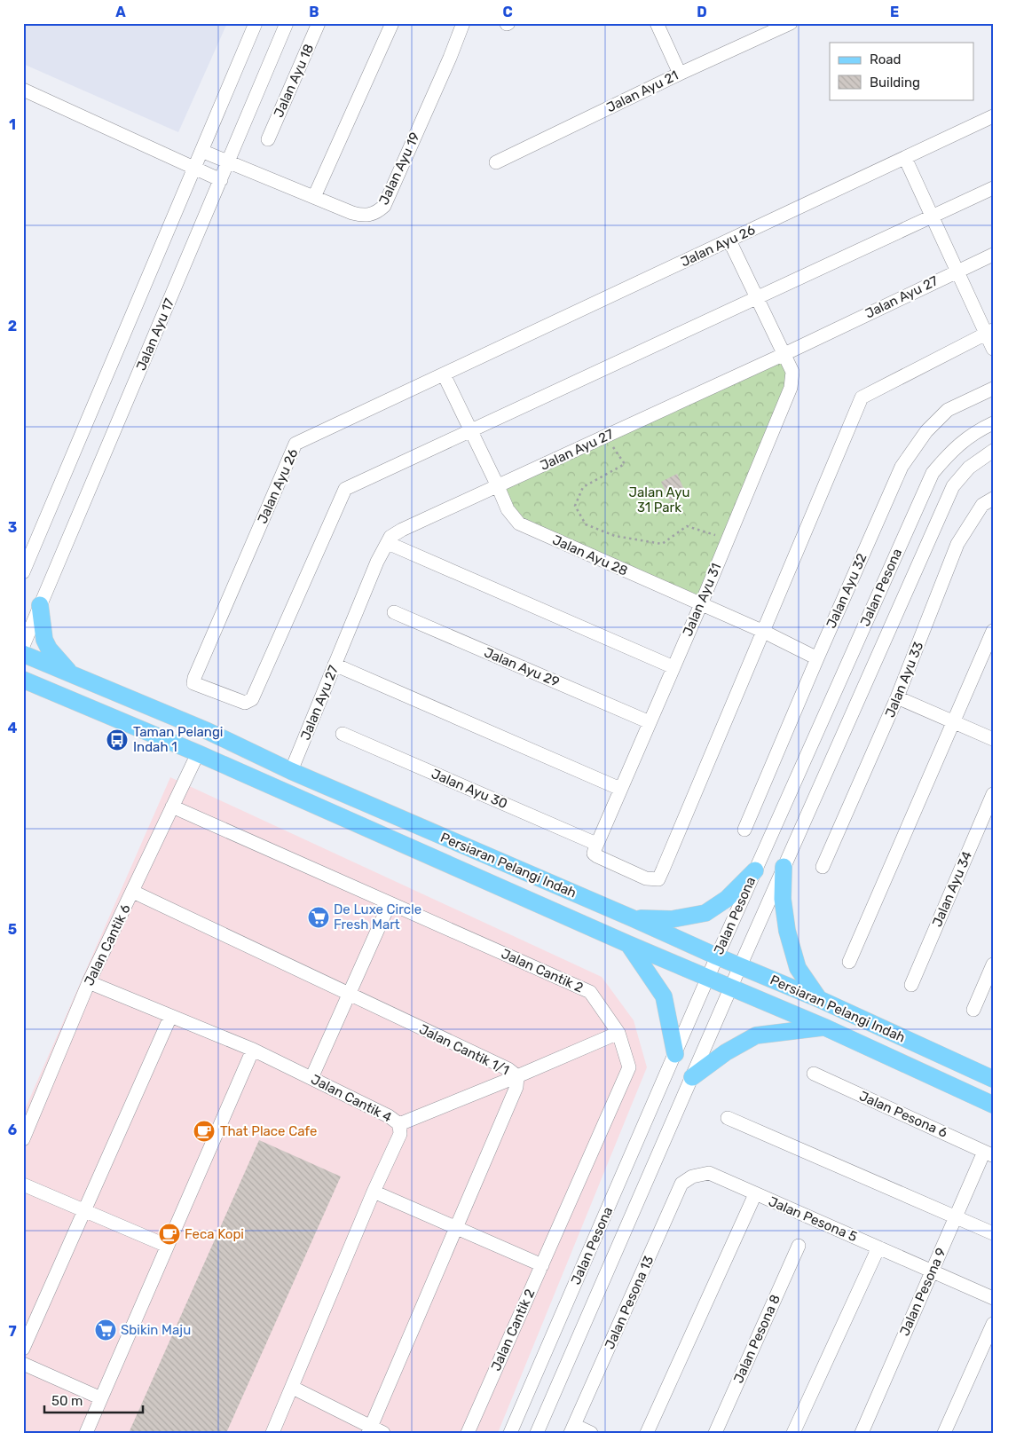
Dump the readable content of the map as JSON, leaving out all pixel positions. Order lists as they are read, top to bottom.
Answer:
{
  "streets": {
    "main road": ["Persiaran Pelangi Indah"],
    "street": [
      "Jalan Ayu 18",
      "Jalan Ayu 21",
      "Jalan Ayu 19",
      "Jalan Ayu 26",
      "Jalan Ayu 27",
      "Jalan Ayu 17",
      "Jalan Ayu 28",
      "Jalan Pesona",
      "Jalan Ayu 32",
      "Jalan Ayu 31",
      "Jalan Ayu 29",
      "Jalan Ayu 33",
      "Jalan Ayu 30",
      "Jalan Ayu 34",
      "Jalan Cantik 6",
      "Jalan Cantik 2",
      "Jalan Cantik 1/1",
      "Jalan Cantik 4",
      "Jalan Pesona 6",
      "Jalan Pesona 5",
      "Jalan Pesona 9",
      "Jalan Pesona 13",
      "Jalan Pesona 8"
    ]
  },
  "crossings": [
    ["Jalan Ayu 19", "Jalan Ayu 17"],
    ["Jalan Ayu 26", "Jalan Ayu 31"],
    ["Jalan Ayu 27", "Jalan Ayu 28"],
    ["Jalan Ayu 27", "Jalan Ayu 31"],
    ["Jalan Ayu 27", "Persiaran Pelangi Indah"],
    ["Jalan Ayu 28", "Jalan Ayu 32"],
    ["Jalan Ayu 28", "Jalan Ayu 31"],
    ["Jalan Ayu 28", "Jalan Ayu 30"],
    ["Jalan Pesona", "Persiaran Pelangi Indah"],
    ["Jalan Ayu 31", "Jalan Ayu 29"],
    ["Jalan Ayu 31", "Jalan Ayu 30"],
    ["Persiaran Pelangi Indah", "Jalan Cantik 6"],
    ["Jalan Cantik 6", "Jalan Cantik 2"],
    ["Jalan Cantik 6", "Jalan Cantik 1/1"],
    ["Jalan Cantik 6", "Jalan Cantik 4"],
    ["Jalan Pesona 6", "Jalan Pesona 9"],
    ["Jalan Pesona 5", "Jalan Pesona 9"],
    ["Jalan Pesona 5", "Jalan Pesona 13"]
  ],
  "parks": ["Jalan Ayu 31 Park"],
  "places": {
    "bus stop": ["Taman Pelangi Indah 1"],
    "supermarket": ["De Luxe Circle Fresh Mart", "Sbikin Maju"],
    "cafe": ["That Place Cafe", "Feca Kopi"]
  },
  "legend": ["Road", "Building"],
  "scale_bar": "50 m",
  "grid": {
    "columns": [
      "A",
      "B",
      "C",
      "D",
      "E"
    ],
    "rows": [
      "1",
      "2",
      "3",
      "4",
      "5",
      "6",
      "7"
    ]
  }
}
